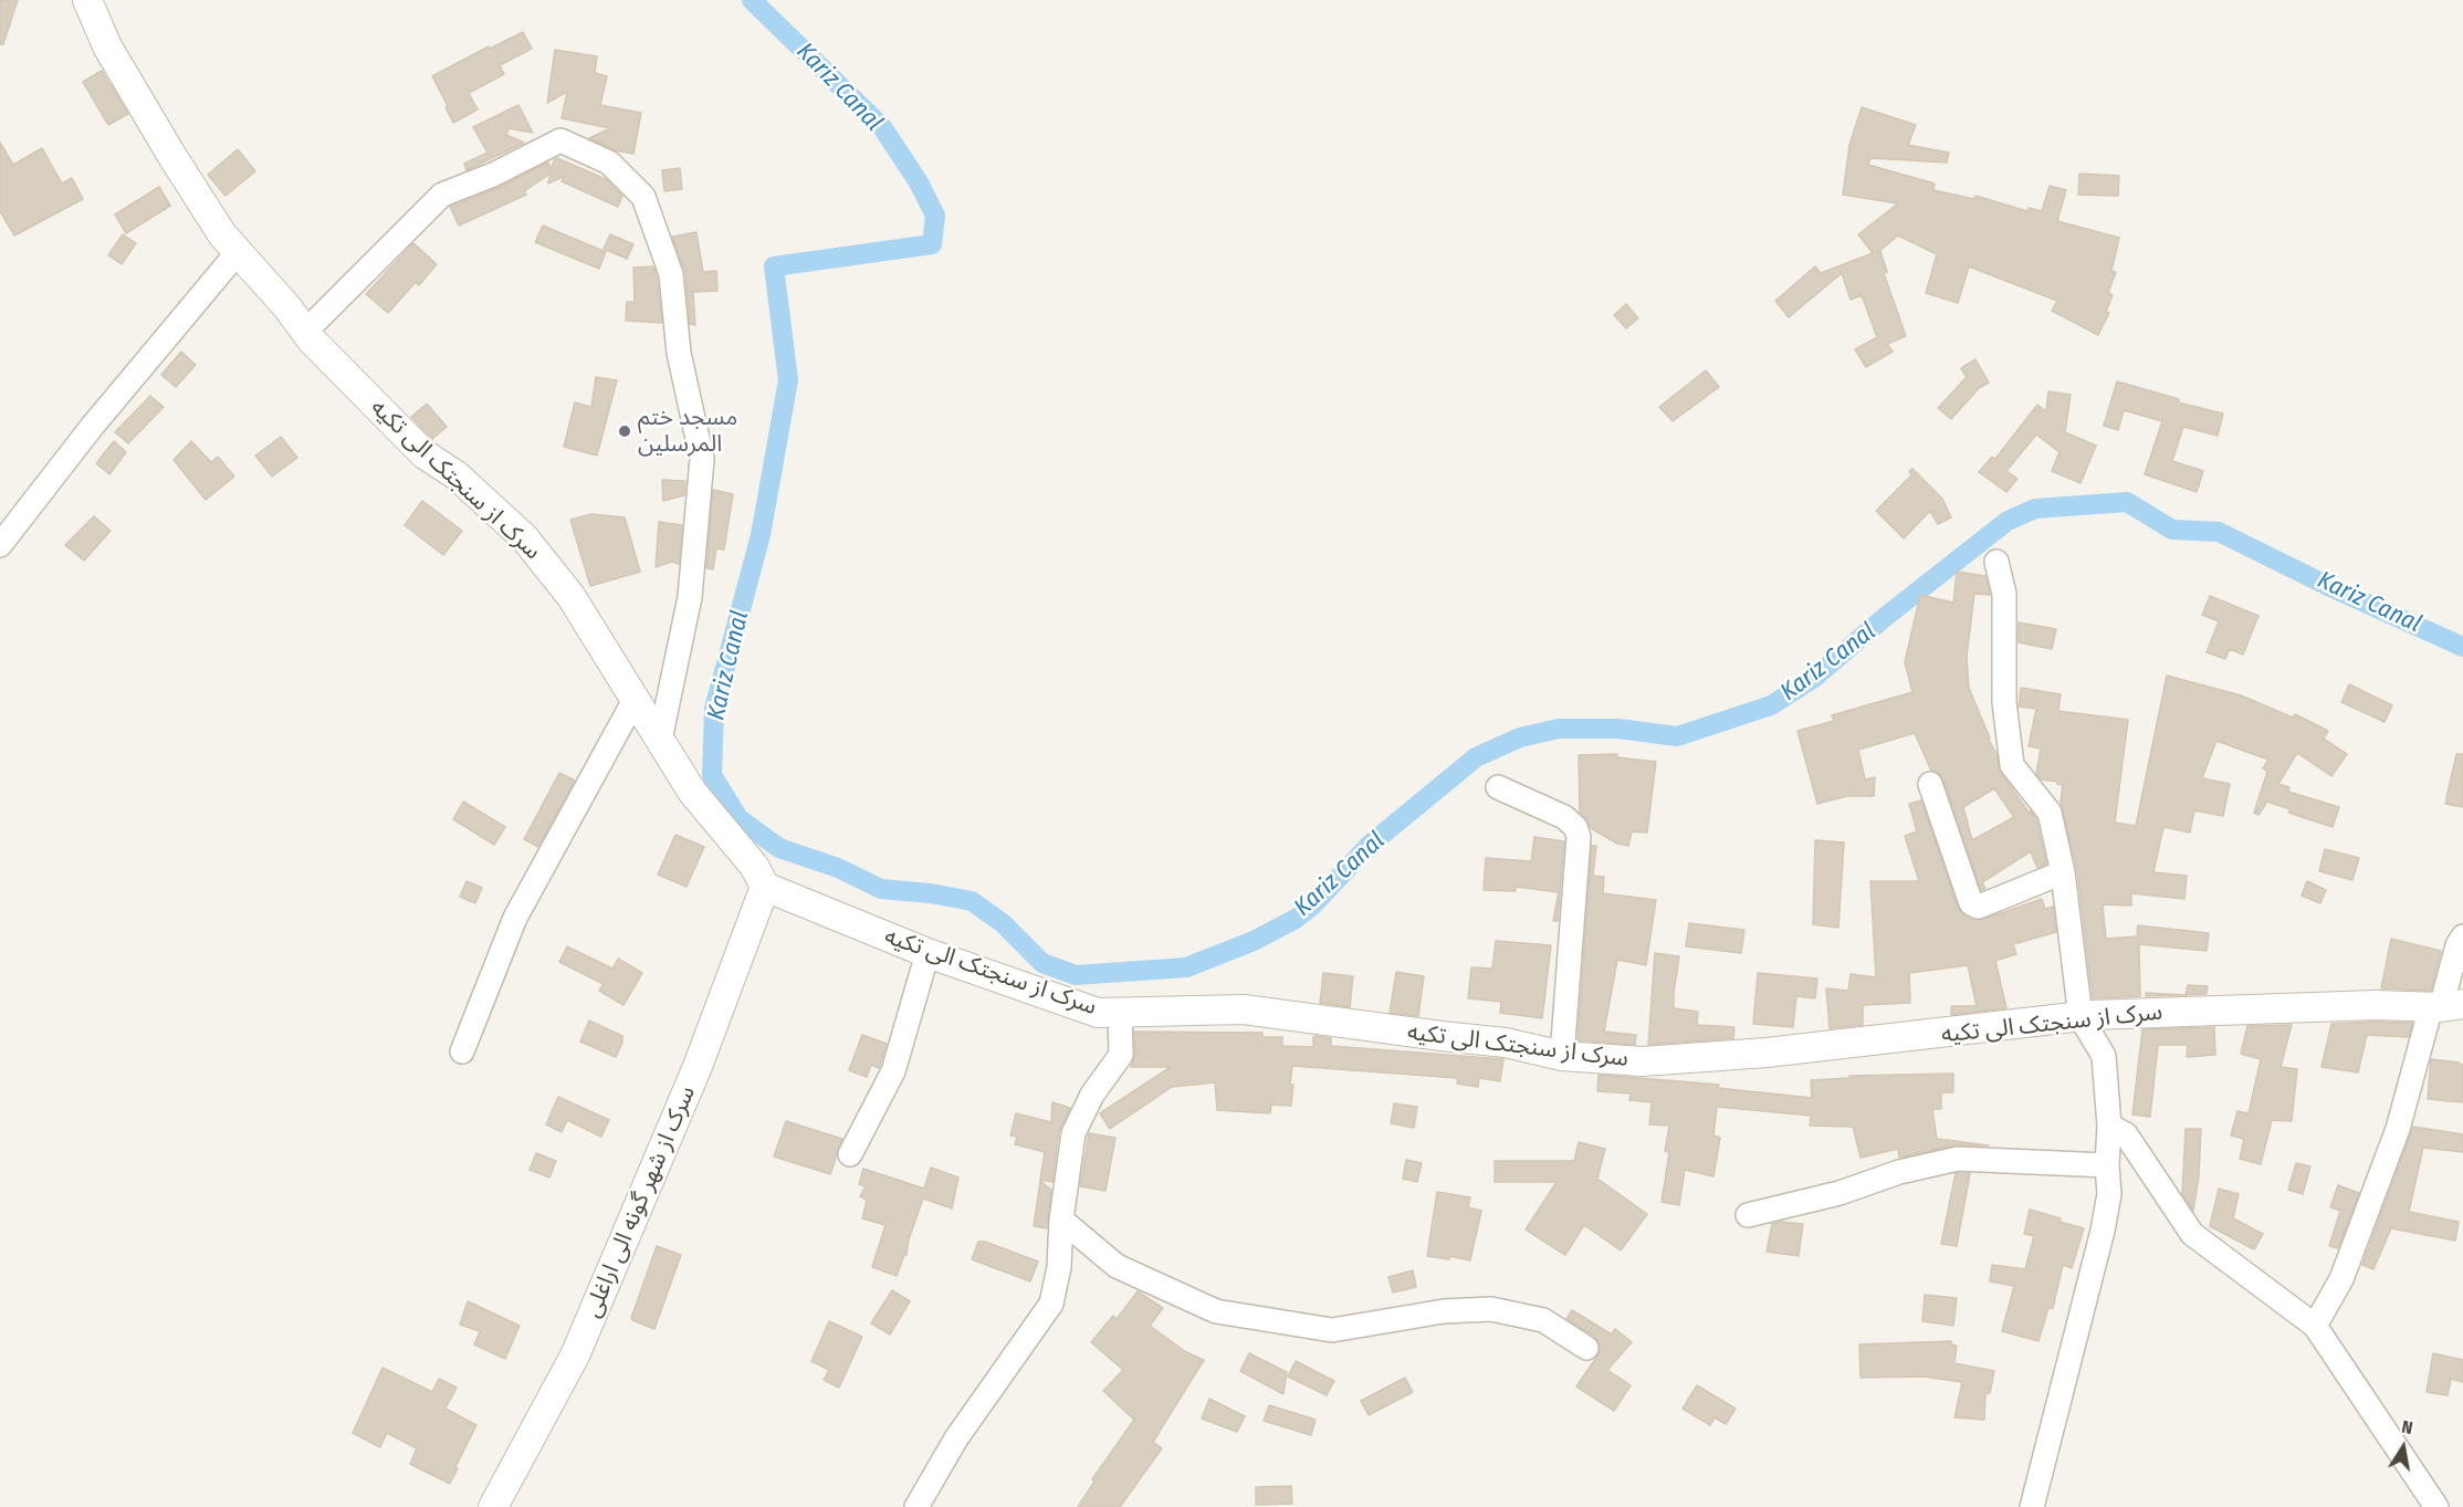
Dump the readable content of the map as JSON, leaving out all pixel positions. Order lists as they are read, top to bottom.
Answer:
{
  "streets": {
    "street": ["سرک از سنجتک الی تکیه", "سرک از شهر گونه الی اراغلی"]
  },
  "crossings": [
    ["سرک از سنجتک الی تکیه", "سرک از شهر گونه الی اراغلی"]
  ],
  "water": ["Kariz Canal"],
  "places": ["مسجد ختم المرسلین"],
  "north": "top"
}
